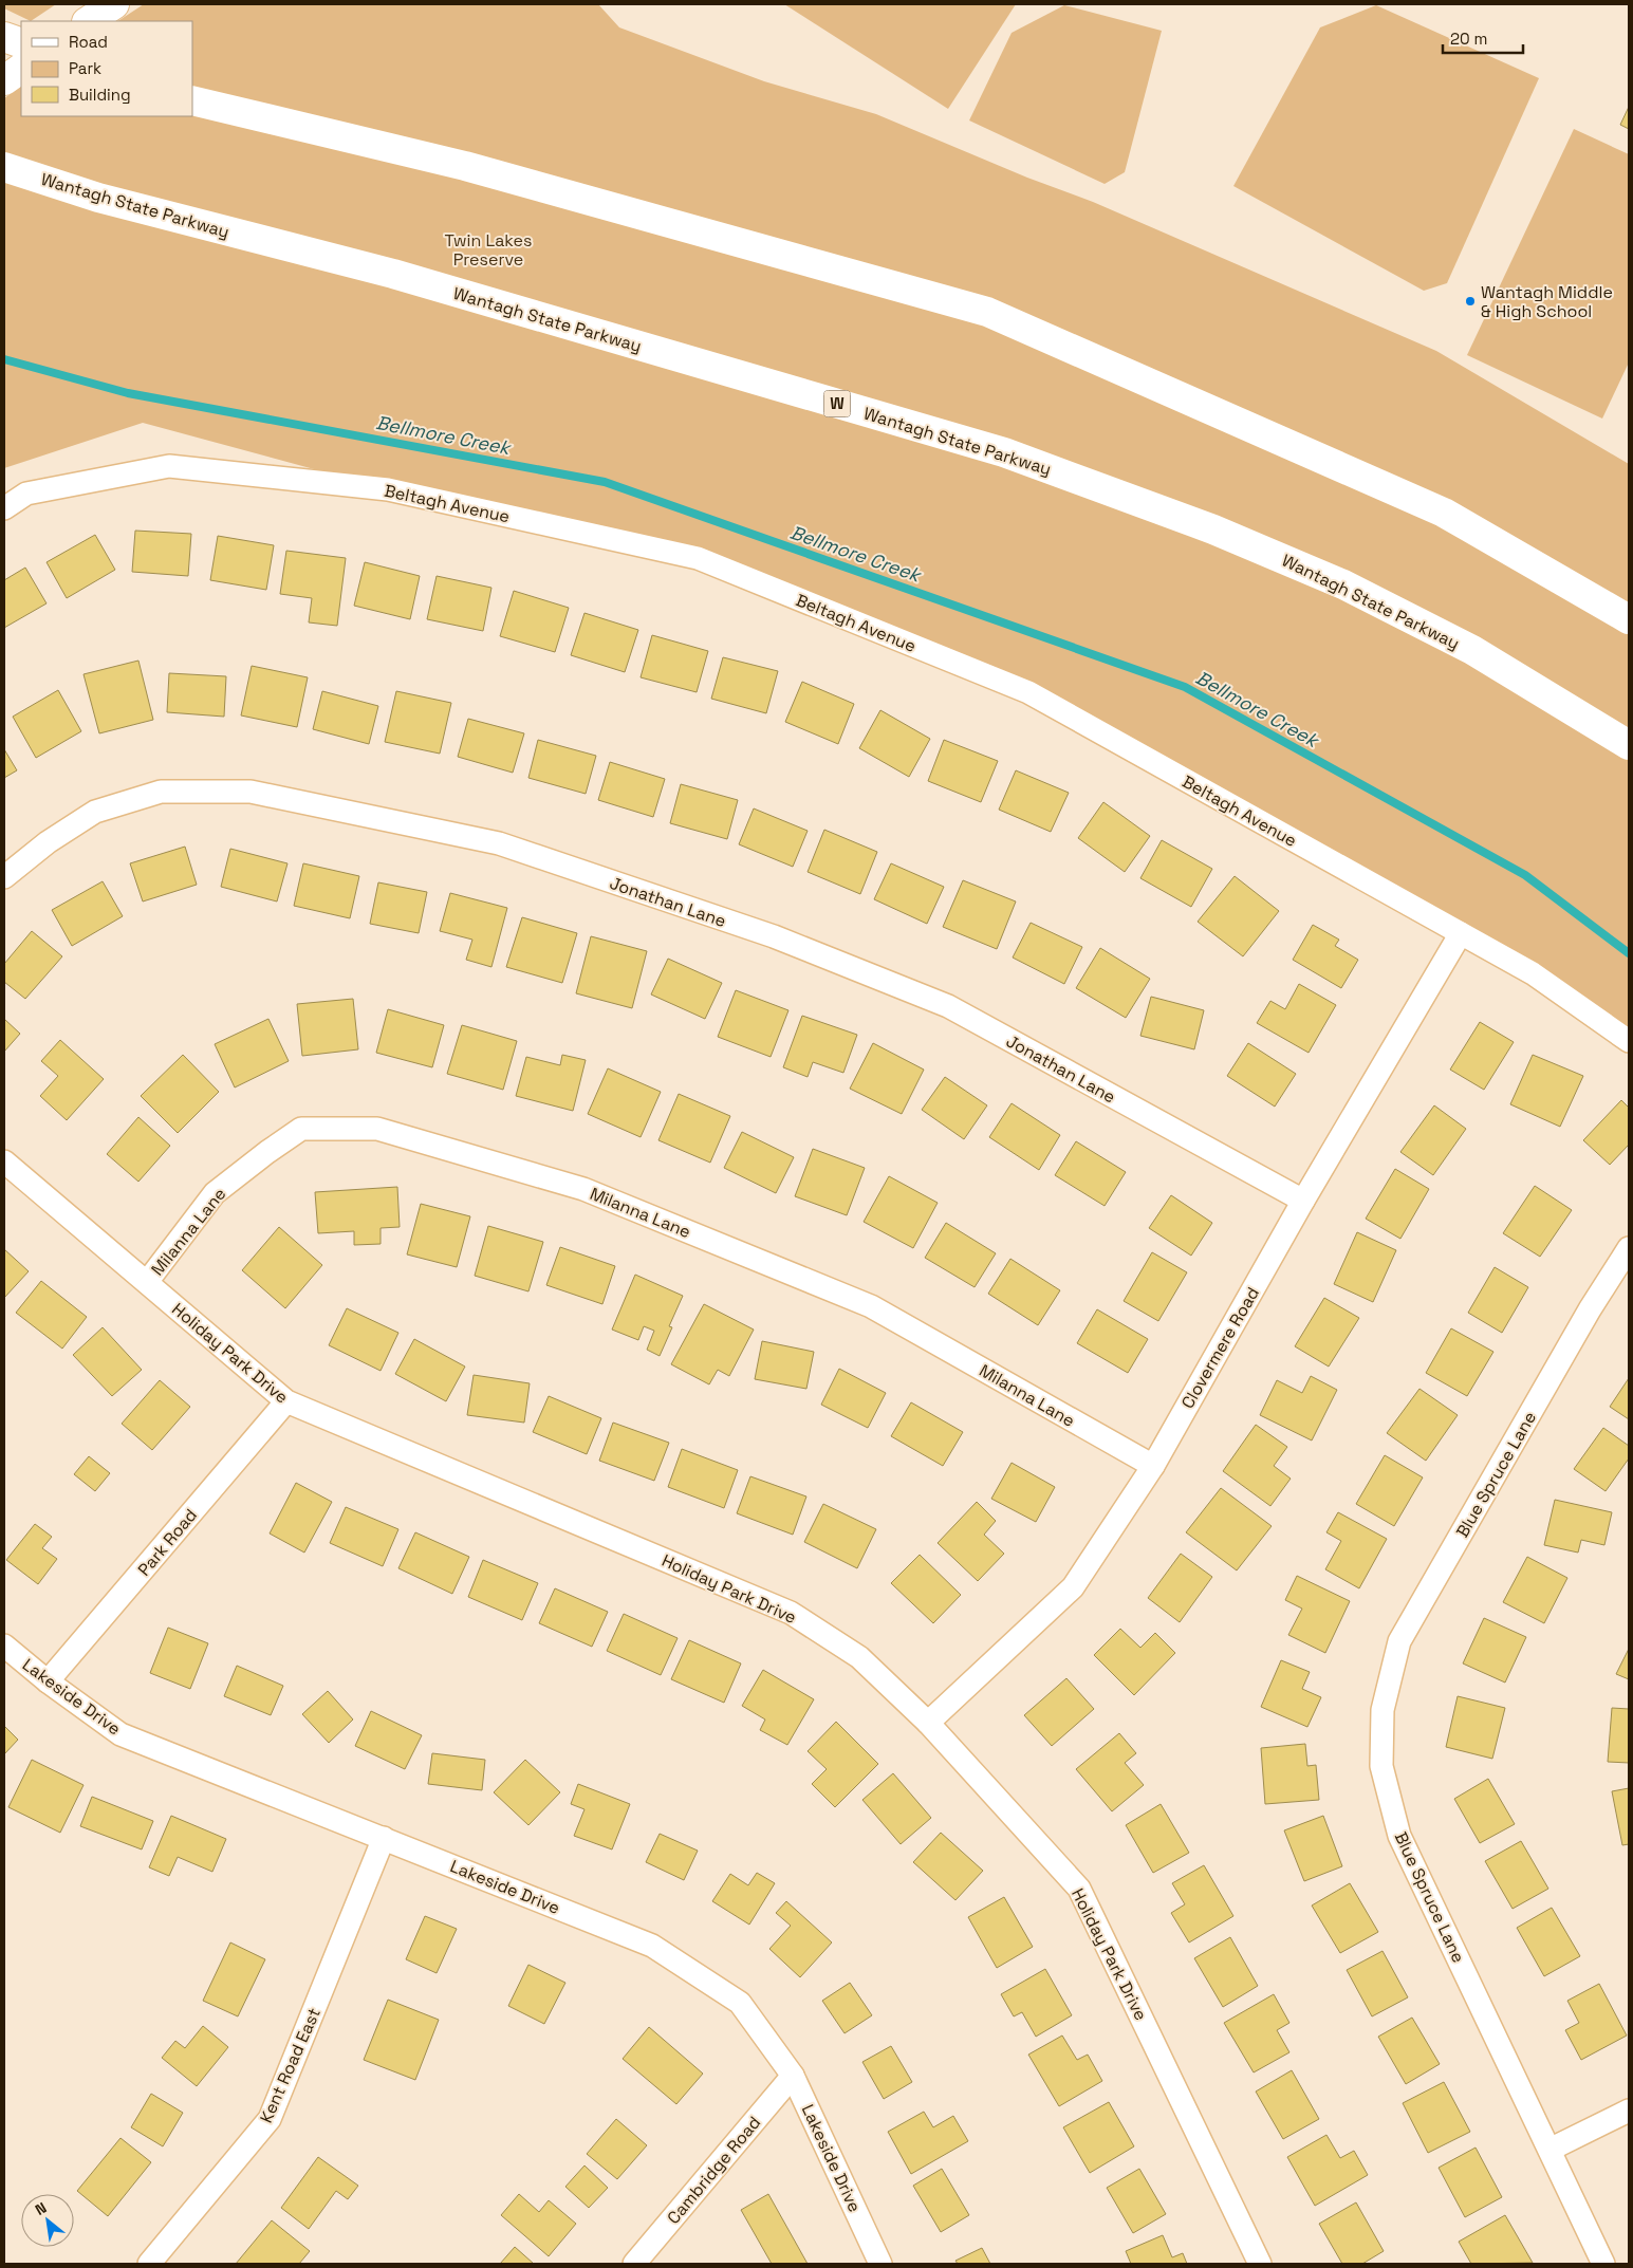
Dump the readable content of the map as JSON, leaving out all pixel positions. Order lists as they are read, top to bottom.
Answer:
{
  "streets": {
    "main road": ["Wantagh State Parkway", "W"],
    "street": [
      "Beltagh Avenue",
      "Jonathan Lane",
      "Milanna Lane",
      "Clovermere Road",
      "Holiday Park Drive",
      "Blue Spruce Lane",
      "Park Road",
      "Lakeside Drive",
      "Kent Road East",
      "Cambridge Road"
    ]
  },
  "crossings": [
    ["Beltagh Avenue", "Clovermere Road"],
    ["Jonathan Lane", "Clovermere Road"],
    ["Milanna Lane", "Clovermere Road"],
    ["Milanna Lane", "Holiday Park Drive"],
    ["Clovermere Road", "Holiday Park Drive"],
    ["Holiday Park Drive", "Park Road"],
    ["Park Road", "Lakeside Drive"],
    ["Lakeside Drive", "Kent Road East"],
    ["Lakeside Drive", "Cambridge Road"]
  ],
  "water": ["Bellmore Creek"],
  "parks": ["Twin Lakes Preserve"],
  "places": ["Wantagh Middle & High School"],
  "legend": ["Road", "Park", "Building"],
  "scale_bar": "20 m",
  "north": "top left"
}
